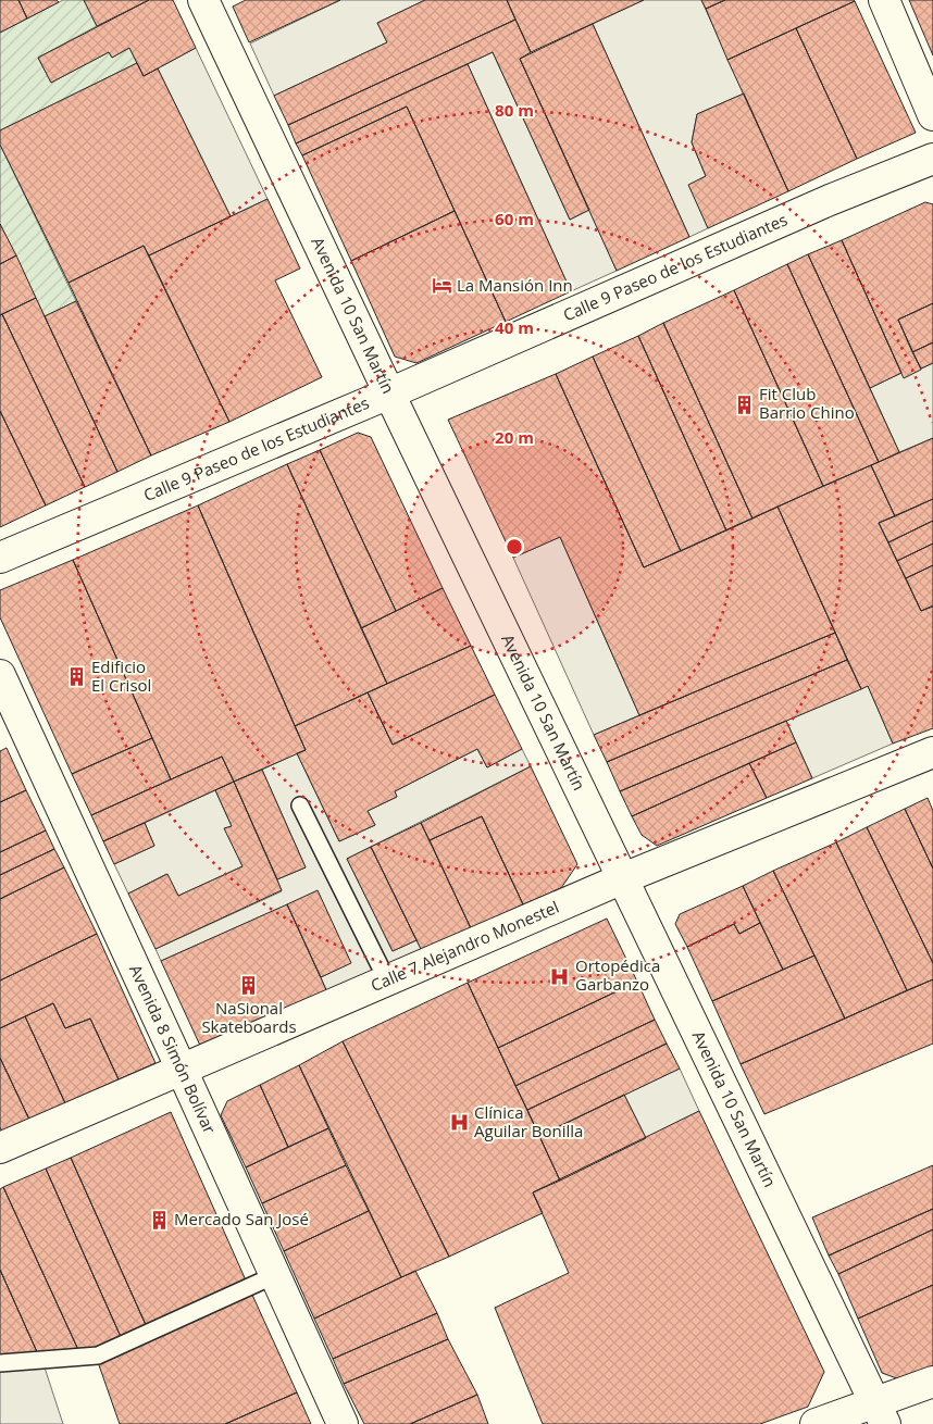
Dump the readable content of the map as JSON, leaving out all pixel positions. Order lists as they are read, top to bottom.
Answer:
{
  "streets": {
    "street": [
      "Calle 9 Paseo de los Estudiantes",
      "Avenida 10 San Martín",
      "Calle 7 Alejandro Monestel",
      "Avenida 8 Simón Bolívar"
    ]
  },
  "crossings": [
    ["Calle 9 Paseo de los Estudiantes", "Avenida 10 San Martín"],
    ["Avenida 10 San Martín", "Calle 7 Alejandro Monestel"],
    ["Calle 7 Alejandro Monestel", "Avenida 8 Simón Bolívar"]
  ],
  "places": {
    "hotel": ["La Mansión Inn"],
    "building": [
      "Fit Club Barrio Chino",
      "Edificio El Crisol",
      "NaSional Skateboards",
      "Mercado San José"
    ],
    "hospital": ["Ortopédica Garbanzo", "Clínica Aguilar Bonilla"]
  },
  "rings": [
    "80 m",
    "60 m",
    "40 m",
    "20 m"
  ]
}
